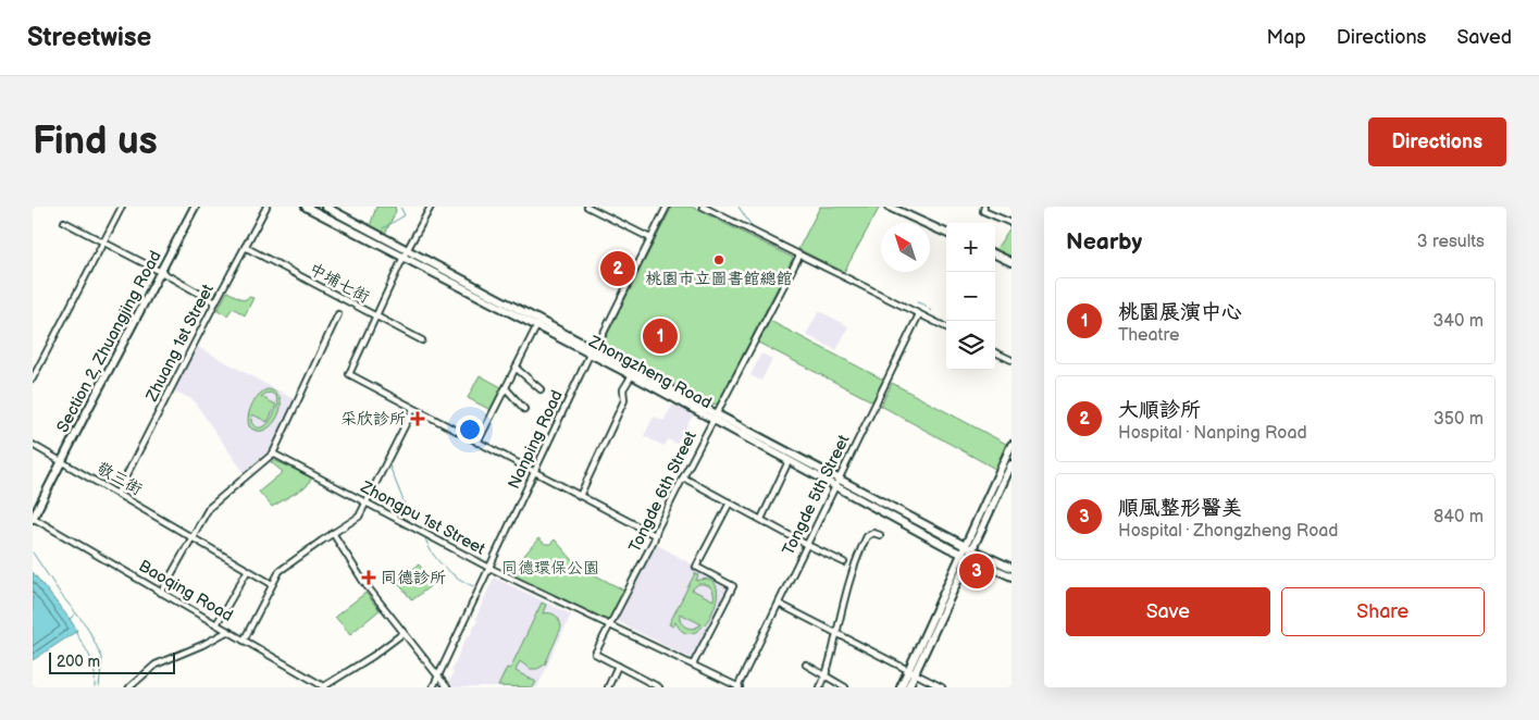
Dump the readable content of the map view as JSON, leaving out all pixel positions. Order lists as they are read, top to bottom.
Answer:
{
  "streets": {
    "street": [
      "中埔七街",
      "Section 2, Zhuangjing Road",
      "Zhuang 1st Street",
      "Zhongzheng Road",
      "Nanping Road",
      "敬三街",
      "Tongde 6th Street",
      "Tongde 5th Street",
      "Zhongpu 1st Street",
      "Baoqing Road"
    ]
  },
  "crossings": [
    ["中埔七街", "Zhuang 1st Street"],
    ["Section 2, Zhuangjing Road", "敬三街"],
    ["Section 2, Zhuangjing Road", "Baoqing Road"],
    ["Zhuang 1st Street", "敬三街"],
    ["Zhongzheng Road", "Nanping Road"],
    ["Zhongzheng Road", "Tongde 6th Street"],
    ["Zhongzheng Road", "Tongde 5th Street"],
    ["Nanping Road", "Zhongpu 1st Street"],
    ["Tongde 6th Street", "Zhongpu 1st Street"],
    ["Tongde 5th Street", "Zhongpu 1st Street"]
  ],
  "parks": ["同德環保公園"],
  "places": {
    "other": ["桃園市立圖書館總館"],
    "health": ["采欣診所", "同德診所"]
  },
  "scale_bar": "200 m",
  "north": "top left",
  "page": {
    "header": "Streetwise",
    "nav": ["Map", "Directions", "Saved"],
    "buttons": [
      "Directions",
      ["Save", "Share"]
    ],
    "title": "Find us",
    "heading": ["Nearby", "3 results"],
    "map_buttons": ["+", "−"],
    "pins": ["2", "1", "3"],
    "list": [
      {
        "mark": "1",
        "name": "桃園展演中心",
        "note": "Theatre",
        "value": "340 m"
      },
      {
        "mark": "2",
        "name": "大順診所",
        "note": "Hospital · Nanping Road",
        "value": "350 m"
      },
      {
        "mark": "3",
        "name": "順風整形醫美",
        "note": "Hospital · Zhongzheng Road",
        "value": "840 m"
      }
    ],
    "scale": "200 m"
  }
}
